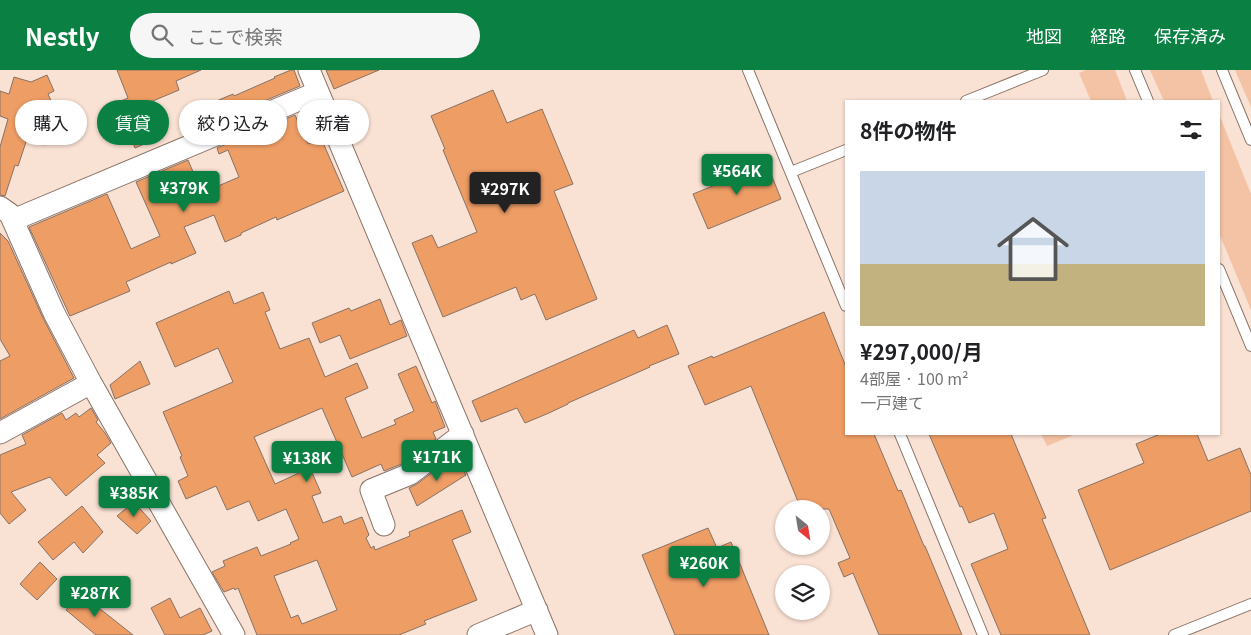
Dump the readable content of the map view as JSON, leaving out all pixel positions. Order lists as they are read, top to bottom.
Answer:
{
  "north": "bottom right",
  "page": {
    "header": "Nestly",
    "search": "ここで検索",
    "nav": ["地図", "経路", "保存済み"],
    "chip": [
      "購入",
      "賃貸",
      "絞り込み",
      "新着"
    ],
    "heading": "8件の物件",
    "price": [
      "¥564K",
      "¥379K",
      "¥297K",
      "¥171K",
      "¥138K",
      "¥385K",
      "¥260K",
      "¥287K"
    ],
    "list": [
      {
        "name": "¥297,000/月",
        "note": "4部屋 · 100 m² · 一戸建て"
      }
    ]
  }
}
